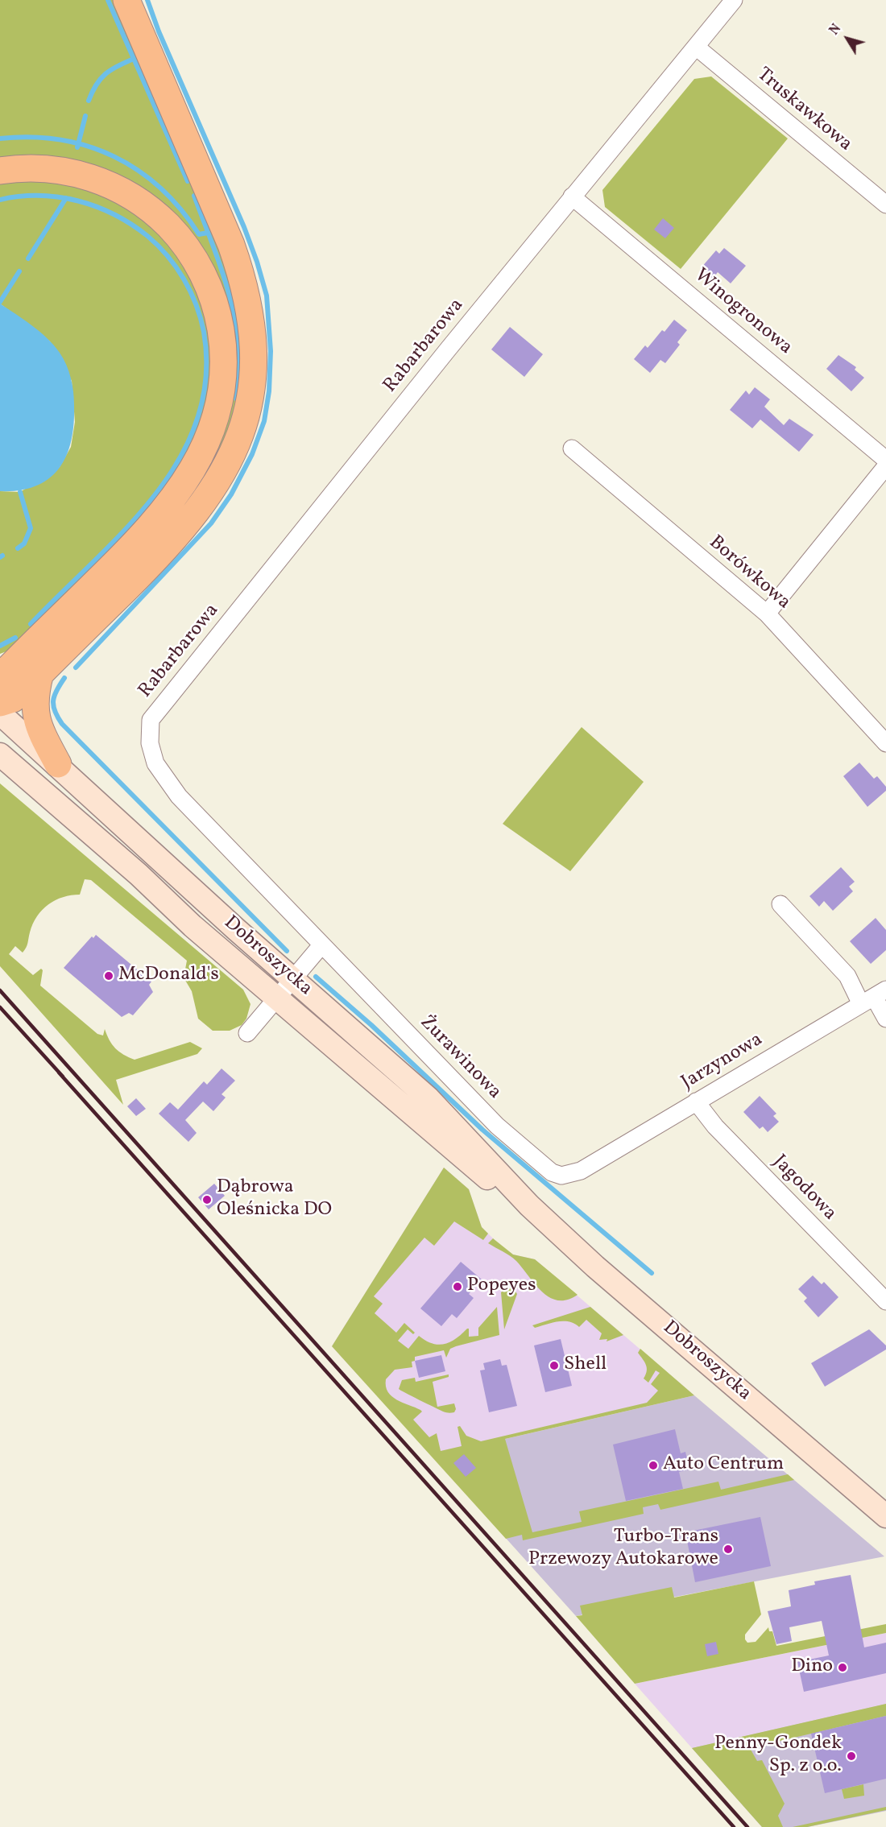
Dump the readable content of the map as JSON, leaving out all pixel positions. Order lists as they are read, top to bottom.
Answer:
{
  "streets": {
    "main road": ["Dobroszycka"],
    "street": [
      "Truskawkowa",
      "Winogronowa",
      "Rabarbarowa",
      "Borówkowa",
      "Żurawinowa",
      "Jarzynowa",
      "Jagodowa"
    ]
  },
  "crossings": [
    ["Truskawkowa", "Rabarbarowa"],
    ["Winogronowa", "Rabarbarowa"],
    ["Rabarbarowa", "Żurawinowa"],
    ["Żurawinowa", "Jarzynowa"],
    ["Jarzynowa", "Jagodowa"]
  ],
  "places": [
    "McDonald's",
    "Dąbrowa Oleśnicka DO",
    "Popeyes",
    "Shell",
    "Auto Centrum",
    "Turbo-Trans Przewozy Autokarowe",
    "Dino",
    "Penny-Gondek Sp. z o.o."
  ],
  "north": "top left"
}
